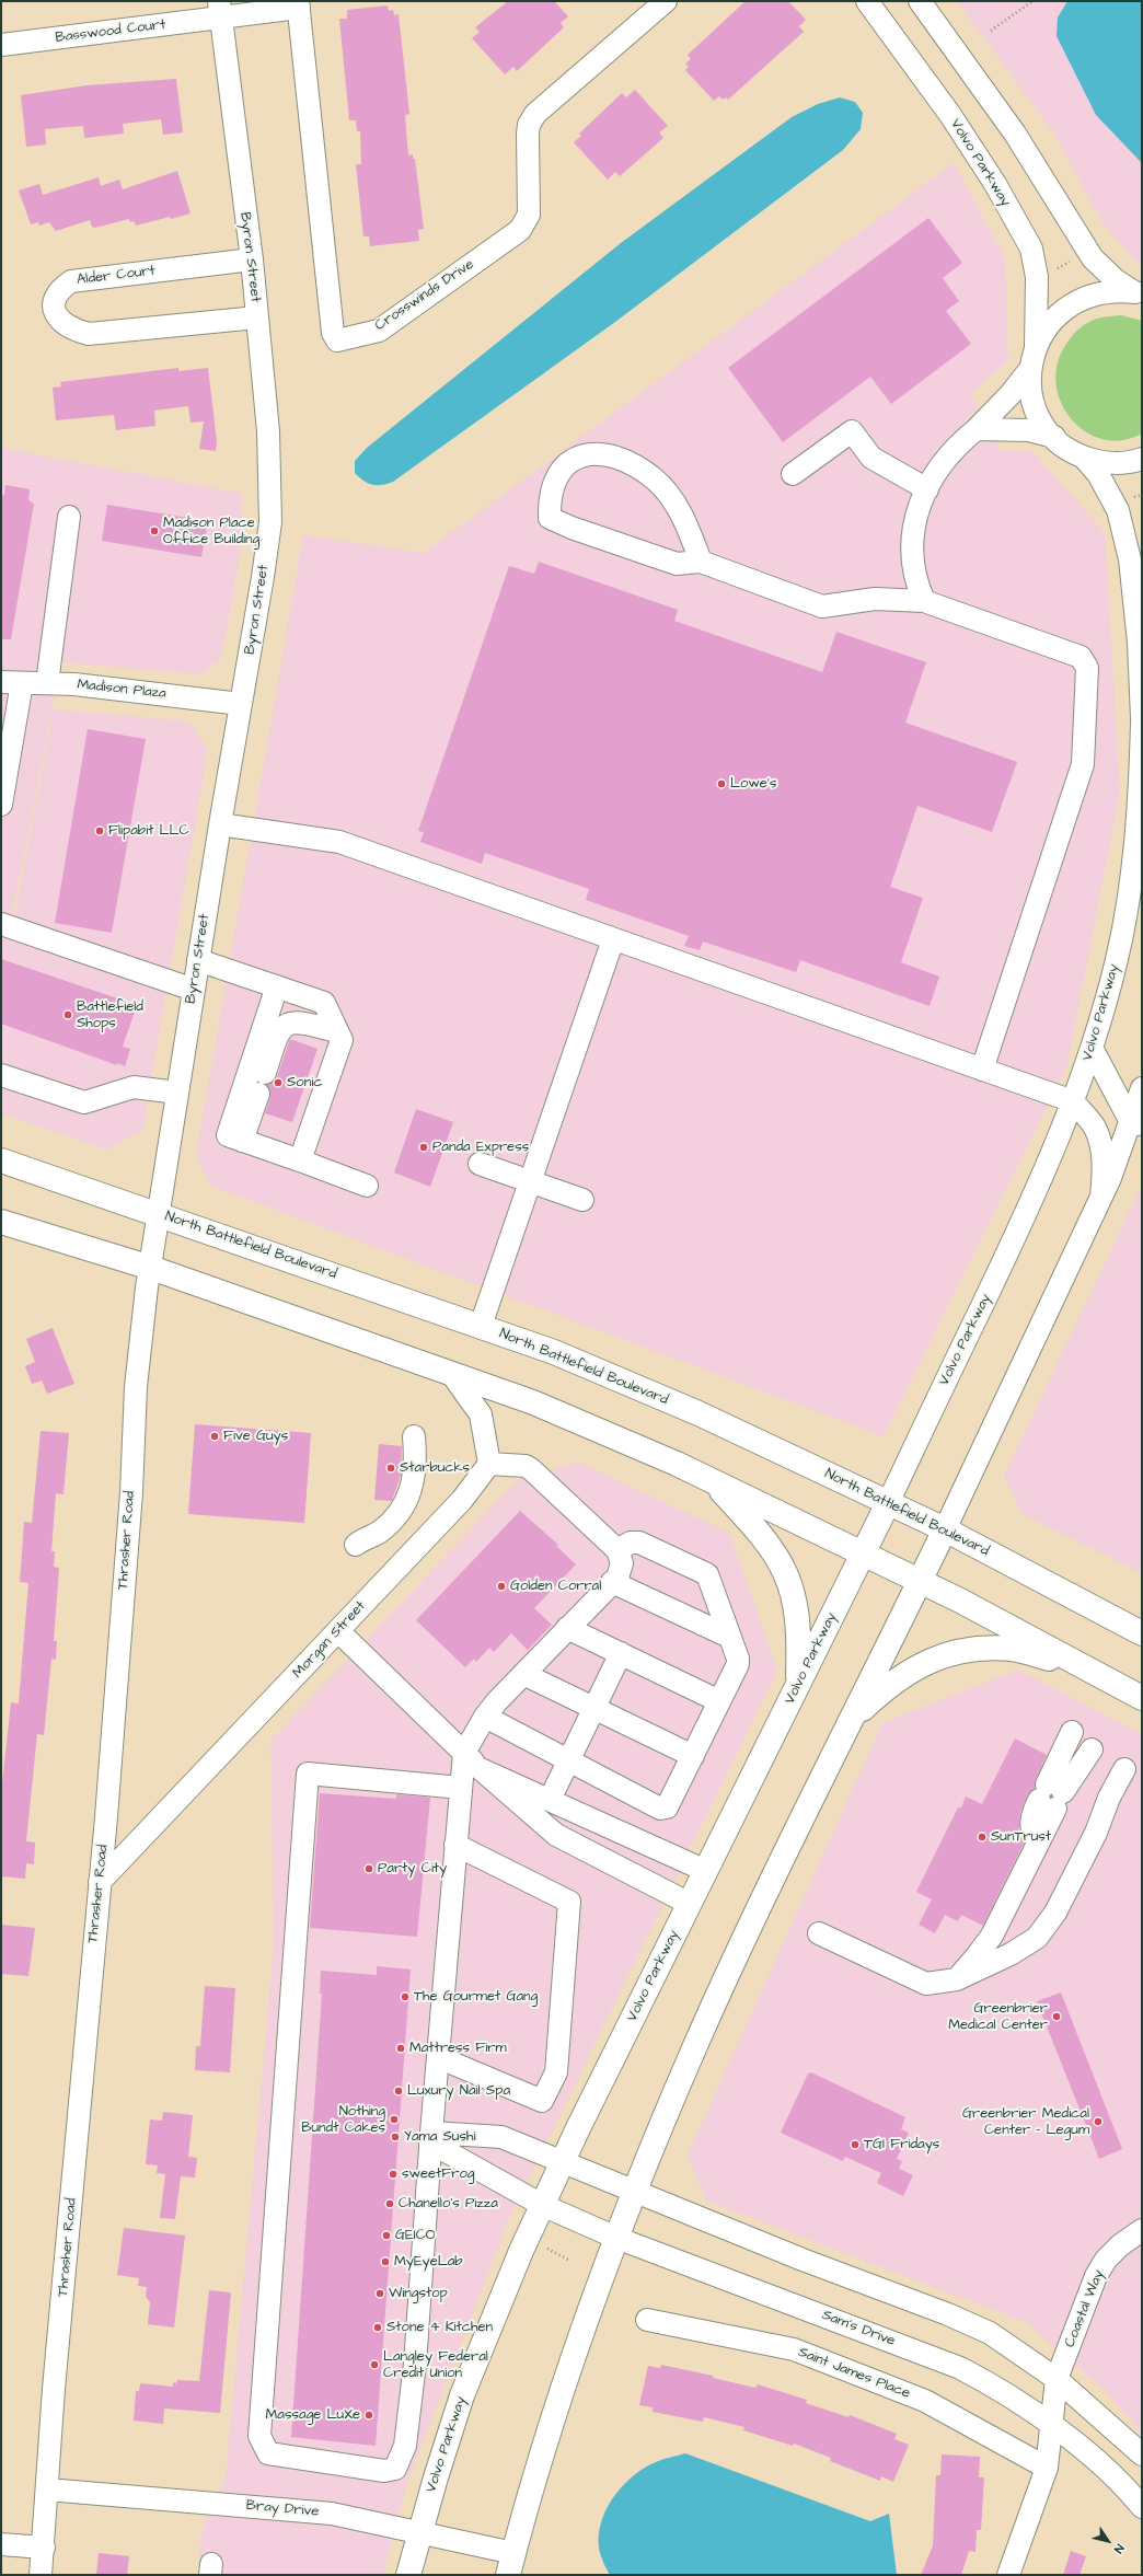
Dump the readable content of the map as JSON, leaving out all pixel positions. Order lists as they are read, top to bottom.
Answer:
{
  "streets": {
    "main road": ["Volvo Parkway", "North Battlefield Boulevard"],
    "street": [
      "Basswood Court",
      "Byron Street",
      "Alder Court",
      "Crosswinds Drive",
      "Madison Plaza",
      "Thrasher Road",
      "Morgan Street",
      "Coastal Way",
      "Sam's Drive",
      "Saint James Place",
      "Bray Drive"
    ]
  },
  "crossings": [
    ["Basswood Court", "Byron Street"],
    ["Basswood Court", "Crosswinds Drive"],
    ["Volvo Parkway", "North Battlefield Boulevard"],
    ["Volvo Parkway", "Sam's Drive"],
    ["Volvo Parkway", "Bray Drive"],
    ["Byron Street", "Alder Court"],
    ["Byron Street", "Crosswinds Drive"],
    ["Byron Street", "Madison Plaza"],
    ["Byron Street", "North Battlefield Boulevard"],
    ["Byron Street", "Thrasher Road"],
    ["North Battlefield Boulevard", "Thrasher Road"],
    ["Thrasher Road", "Morgan Street"],
    ["Thrasher Road", "Bray Drive"],
    ["Coastal Way", "Sam's Drive"],
    ["Coastal Way", "Saint James Place"]
  ],
  "places": [
    "Madison Place Office Building",
    "Lowe's",
    "Flipabit LLC",
    "Battlefield Shops",
    "Sonic",
    "Panda Express",
    "Five Guys",
    "Starbucks",
    "Golden Corral",
    "SunTrust",
    "Party City",
    "The Gourmet Gang",
    "Greenbrier Medical Center",
    "Mattress Firm",
    "Luxury Nail Spa",
    "Nothing Bundt Cakes",
    "Greenbrier Medical Center - Legum",
    "Yama Sushi",
    "TGI Fridays",
    "sweetFrog",
    "Chanello's Pizza",
    "GEICO",
    "MyEyeLab",
    "Wingstop",
    "Stone 4 Kitchen",
    "Langley Federal Credit Union",
    "Massage LuXe"
  ],
  "north": "bottom right"
}
